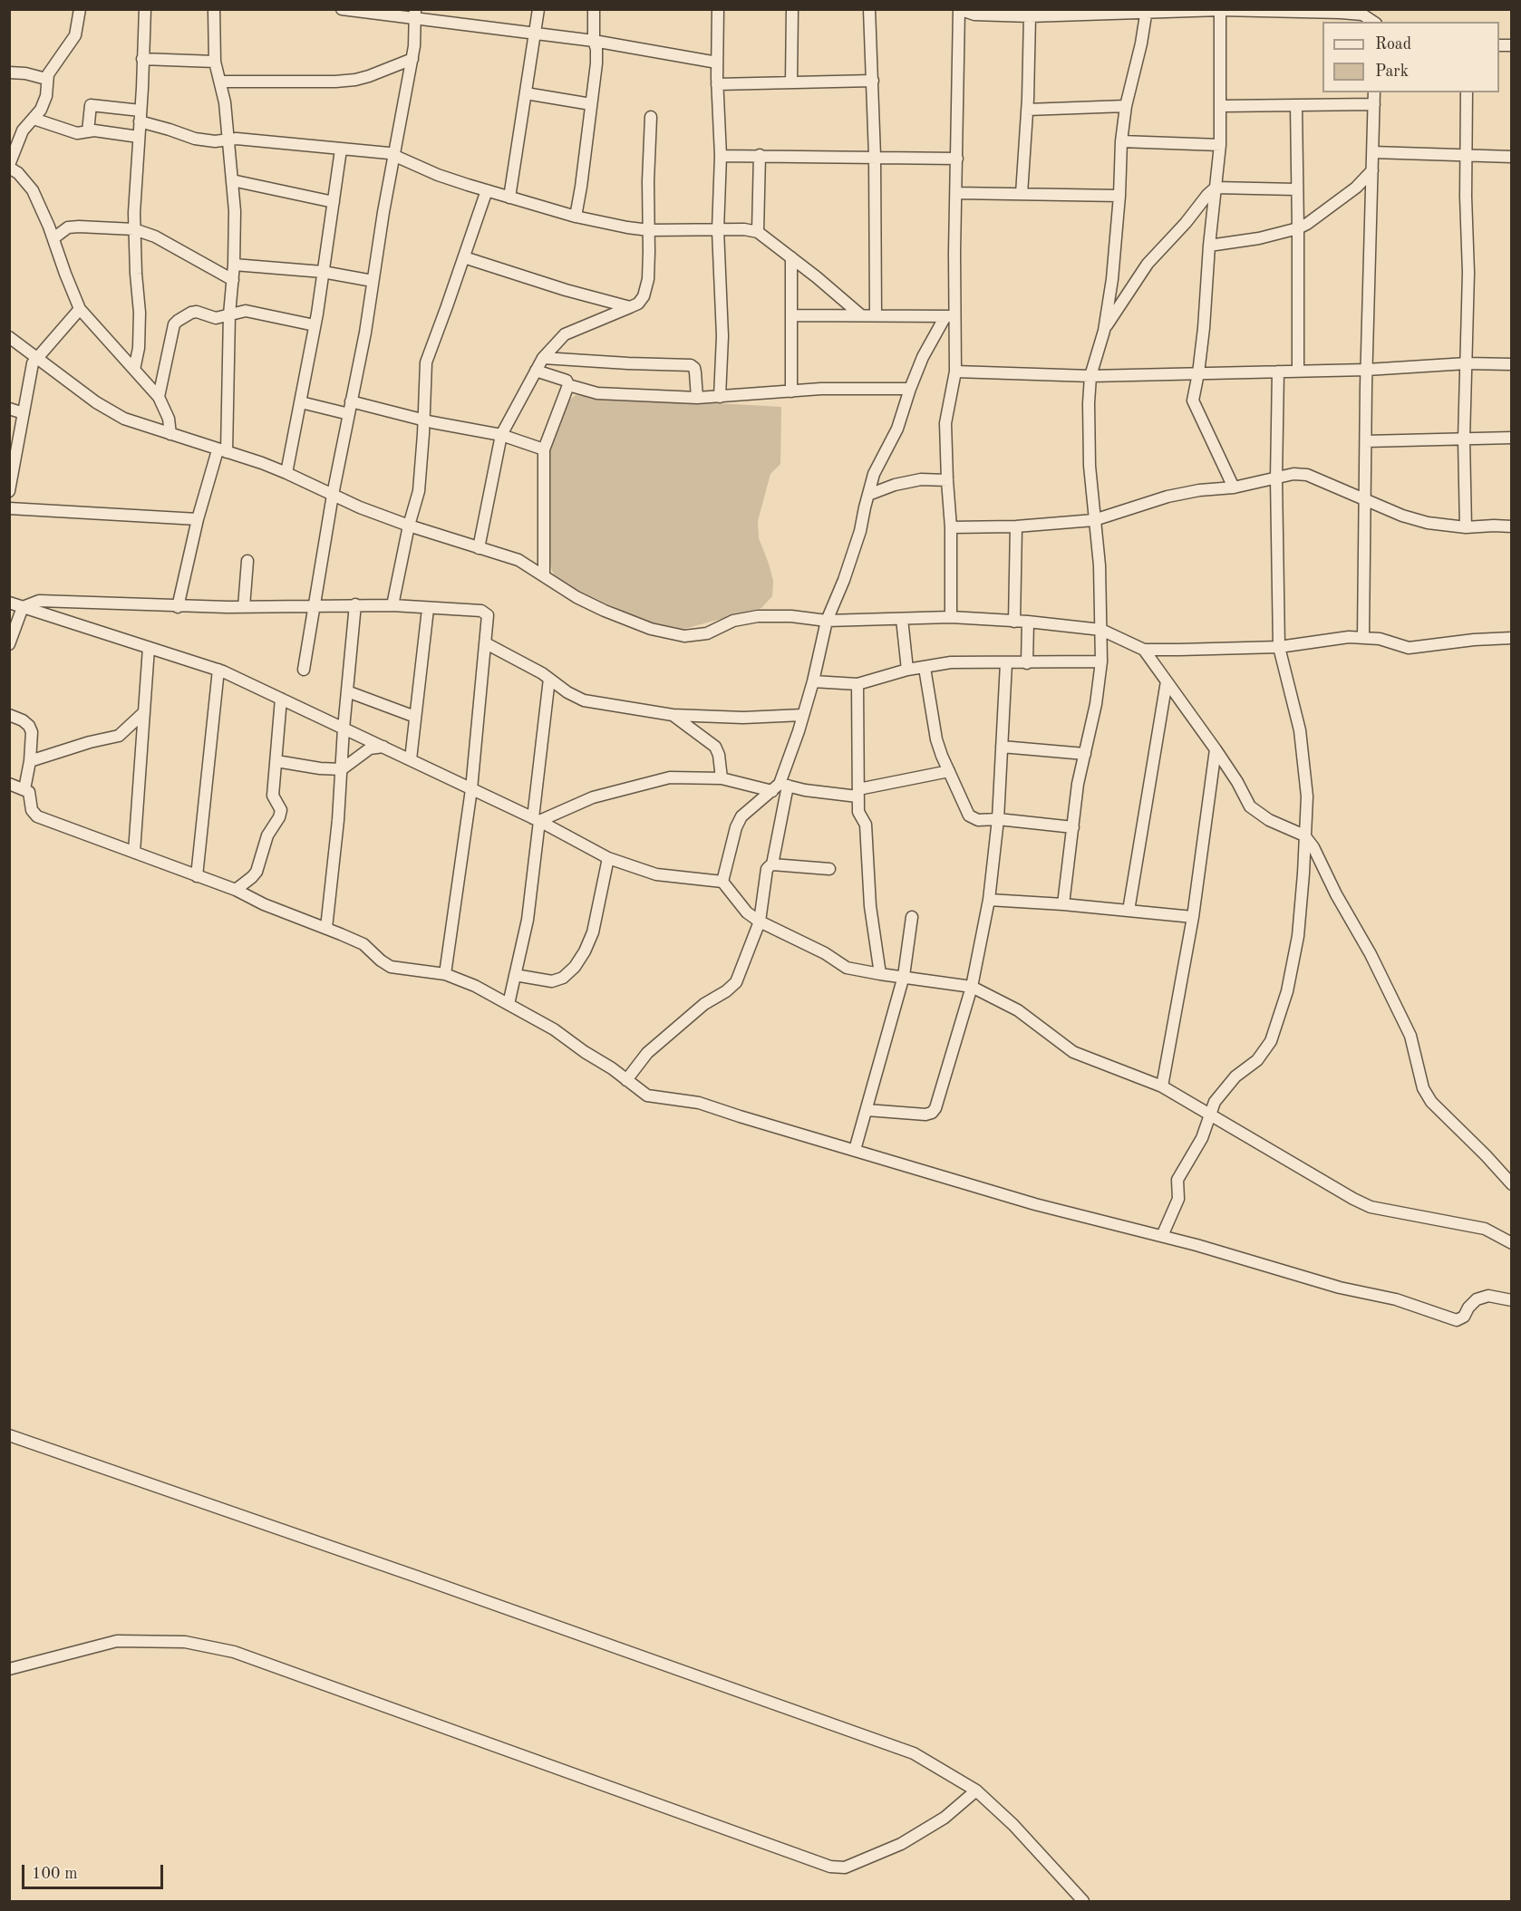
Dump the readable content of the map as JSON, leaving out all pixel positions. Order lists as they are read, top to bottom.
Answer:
{
  "legend": ["Road", "Park"],
  "scale_bar": "100 m"
}
